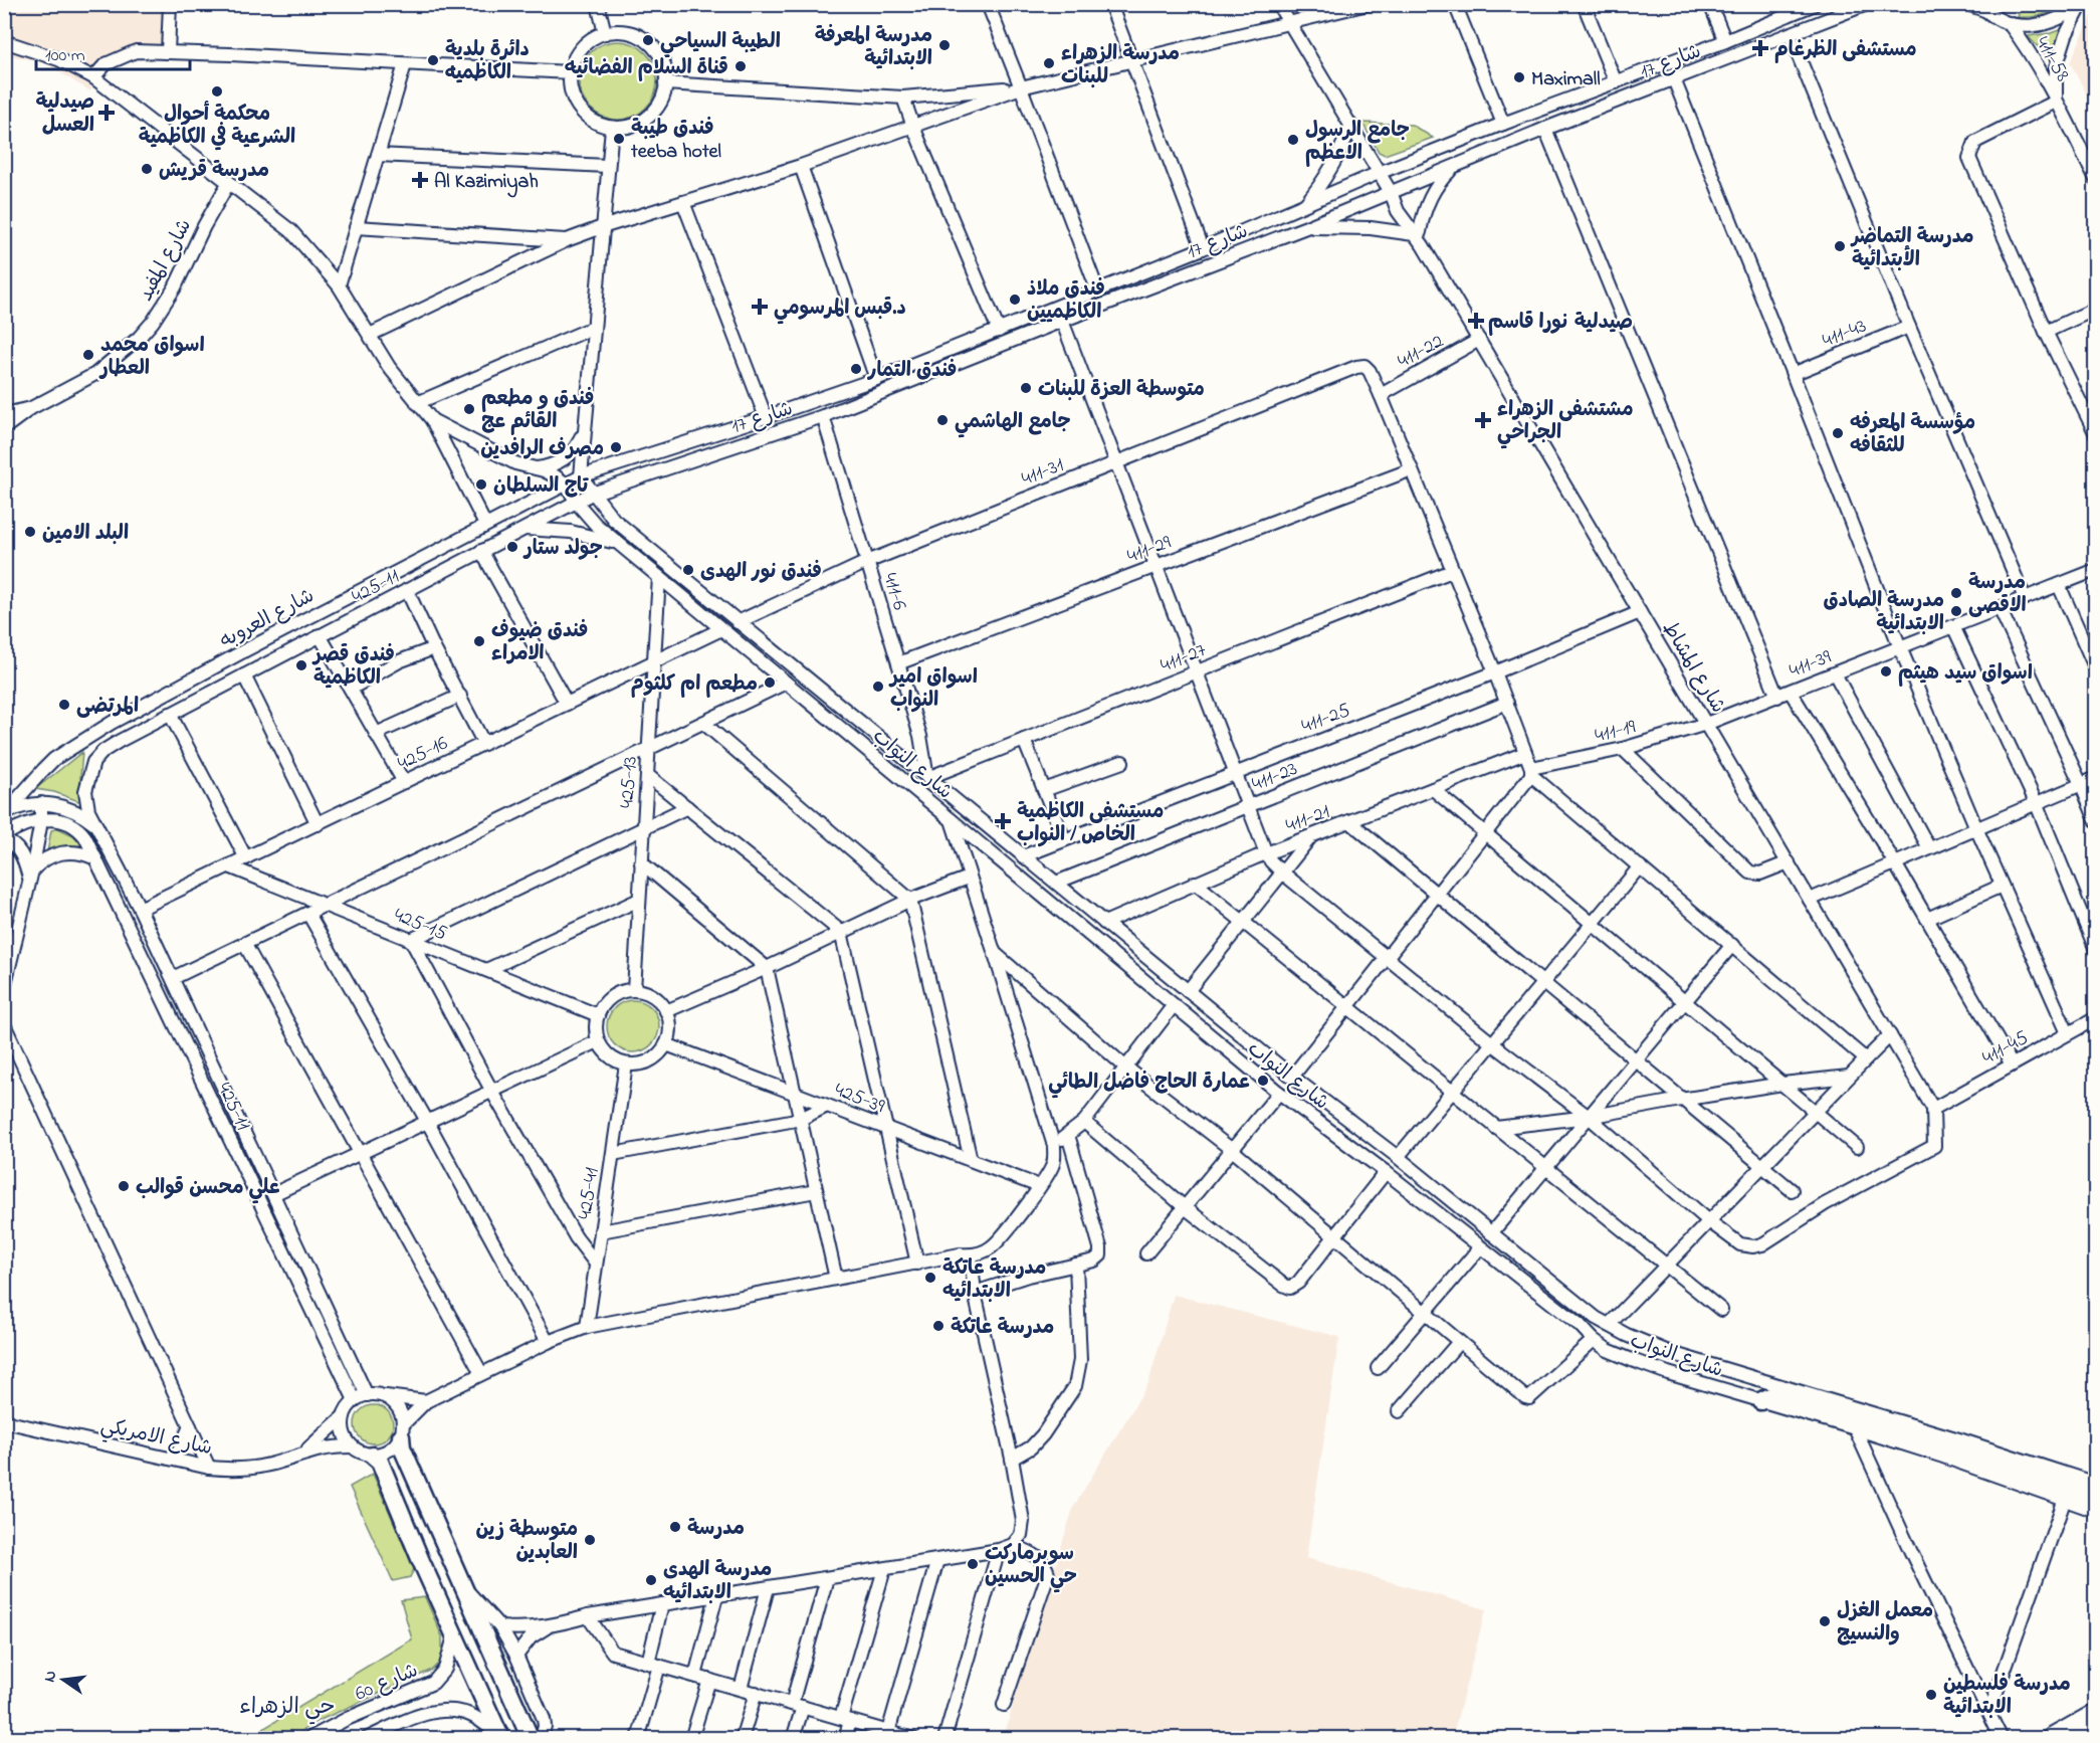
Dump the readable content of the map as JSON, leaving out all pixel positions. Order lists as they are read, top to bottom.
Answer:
{
  "streets": {
    "street": [
      "411-58",
      "شارع 17",
      "شارع المفيد",
      "411-43",
      "411-22",
      "411-31",
      "411-29",
      "425-11",
      "411-6",
      "شارع العروبه",
      "411-27",
      "411-39",
      "شارع المشاط",
      "411-25",
      "411-19",
      "425-16",
      "شارع النواب",
      "411-23",
      "425-13",
      "411-21",
      "425-15",
      "411-45",
      "425-39",
      "425-41",
      "شارع الامريكي",
      "شارع 60"
    ]
  },
  "crossings": [
    ["شارع 17", "425-11"],
    ["شارع 17", "411-6"],
    ["شارع 17", "شارع العروبه"],
    ["شارع 17", "شارع المشاط"],
    ["شارع 17", "شارع النواب"],
    ["411-22", "411-31"],
    ["411-22", "شارع المشاط"],
    ["411-31", "411-6"],
    ["411-31", "شارع النواب"],
    ["411-29", "411-6"],
    ["425-11", "شارع العروبه"],
    ["425-11", "425-16"],
    ["425-11", "شارع النواب"],
    ["425-11", "شارع الامريكي"],
    ["411-6", "411-27"],
    ["411-6", "شارع النواب"],
    ["شارع العروبه", "شارع النواب"],
    ["411-27", "شارع النواب"],
    ["411-39", "شارع المشاط"],
    ["411-39", "411-19"],
    ["شارع المشاط", "411-25"],
    ["شارع المشاط", "411-19"],
    ["شارع المشاط", "411-45"],
    ["411-25", "شارع النواب"],
    ["425-16", "شارع النواب"],
    ["425-16", "425-13"],
    ["425-16", "425-15"],
    ["شارع النواب", "411-23"],
    ["شارع النواب", "425-13"],
    ["شارع النواب", "411-21"],
    ["425-13", "425-15"],
    ["425-13", "425-39"],
    ["425-13", "425-41"],
    ["425-15", "425-39"],
    ["425-15", "425-41"],
    ["425-39", "425-41"]
  ],
  "districts": ["حي الزهراء"],
  "places": {
    "other": [
      "الطيبة السياحي",
      "مدرسة المعرفة الابتدائية",
      "دائرة بلدية الكاظميه",
      "مدرسة الزهراء للبنات",
      "قناة السلام الفضائيه",
      "Maximall",
      "محكمة أحوال الشرعية في الكاظمية",
      "فندق طيبة teeba hotel",
      "جامع الرسول الاعظم",
      "مدرسة قريش",
      "مدرسة التماضر الأبتدائية",
      "فندق ملاذ الكاظميين",
      "اسواق محمد العطار",
      "فندق التمار",
      "متوسطة العزة للبنات",
      "فندق و مطعم القائم عج",
      "جامع الهاشمي",
      "مؤسسة المعرفه للثقافه",
      "مصرف الرافدين",
      "تاج السلطان",
      "البلد الامين",
      "جولد ستار",
      "فندق نور الهدى",
      "مدرسة الاقصى",
      "مدرسة الصادق الابتدائية",
      "فندق ضيوف الامراء",
      "فندق قصر الكاظمية",
      "اسواق سيد هيثم",
      "مطعم ام كلثوم",
      "اسواق امير النواب",
      "المرتضى",
      "عمارة الحاج فاضل الطائي",
      "علي محسن قوالب",
      "مدرسة عاتكة الابتدائيه",
      "مدرسة عاتكة",
      "مدرسة",
      "متوسطة زين العابدين",
      "سوبرماركت حي الحسين",
      "مدرسة الهدى الابتدائيه",
      "معمل الغزل والنسيج",
      "مدرسة فلسطين الابتدائية"
    ],
    "health": [
      "مستشفى الظرغام",
      "صيدلية العسل",
      "Al Kazimiyah",
      "د.قبس المرسومي",
      "صيدلية نورا قاسم",
      "مشتشفى الزهراء الجراحي",
      "مستشفى الكاظمية الخاص / النواب"
    ]
  },
  "scale_bar": "100 m",
  "north": "left"
}
